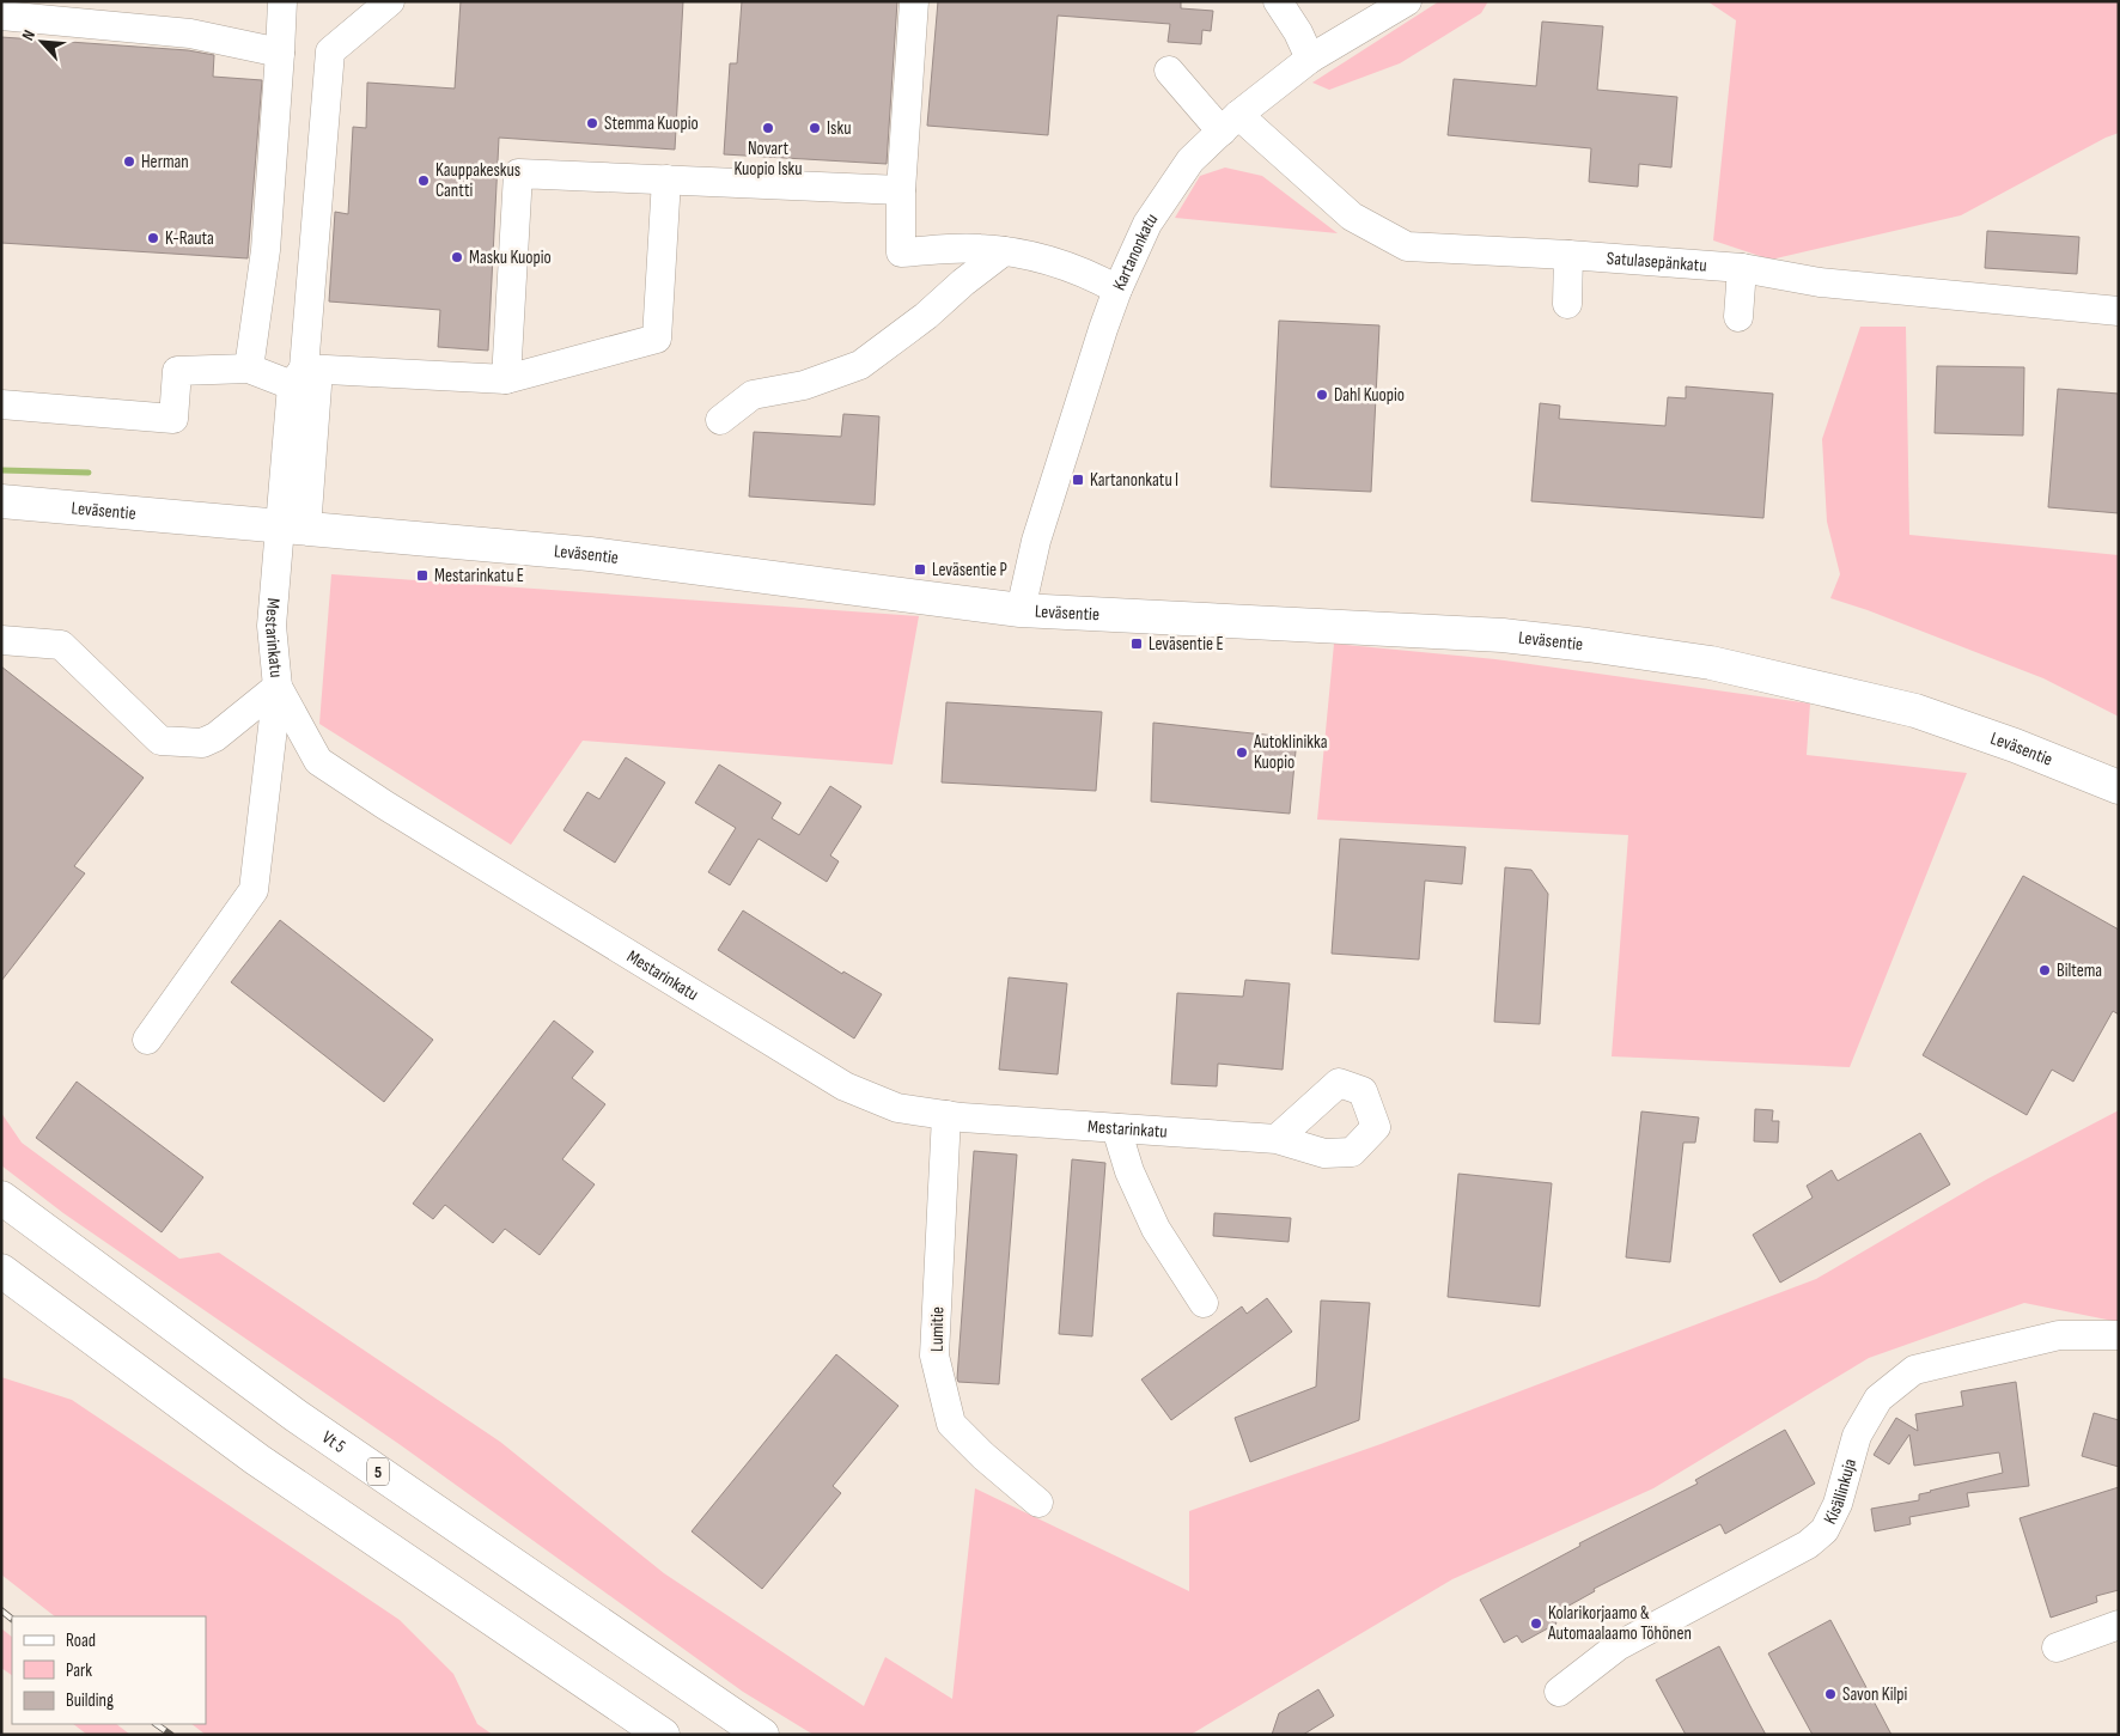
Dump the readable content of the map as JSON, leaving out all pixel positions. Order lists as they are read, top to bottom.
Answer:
{
  "streets": {
    "main road": ["Leväsentie", "Vt 5", "5"],
    "street": [
      "Kartanonkatu",
      "Satulasepänkatu",
      "Mestarinkatu",
      "Lumitie",
      "Kisällinkuja"
    ]
  },
  "crossings": [
    ["Kartanonkatu", "Satulasepänkatu"],
    ["Kartanonkatu", "Leväsentie"],
    ["Leväsentie", "Mestarinkatu"],
    ["Mestarinkatu", "Lumitie"]
  ],
  "places": {
    "other": [
      "Stemma Kuopio",
      "Novart Kuopio Isku",
      "Isku",
      "Herman",
      "Kauppakeskus Cantti",
      "K-Rauta",
      "Masku Kuopio",
      "Dahl Kuopio",
      "Autoklinikka Kuopio",
      "Biltema",
      "Kolarikorjaamo & Automaalaamo Töhönen",
      "Savon Kilpi"
    ],
    "transit": [
      "Kartanonkatu I",
      "Leväsentie P",
      "Mestarinkatu E",
      "Leväsentie E"
    ]
  },
  "legend": ["Road", "Park", "Building"],
  "north": "top left"
}
